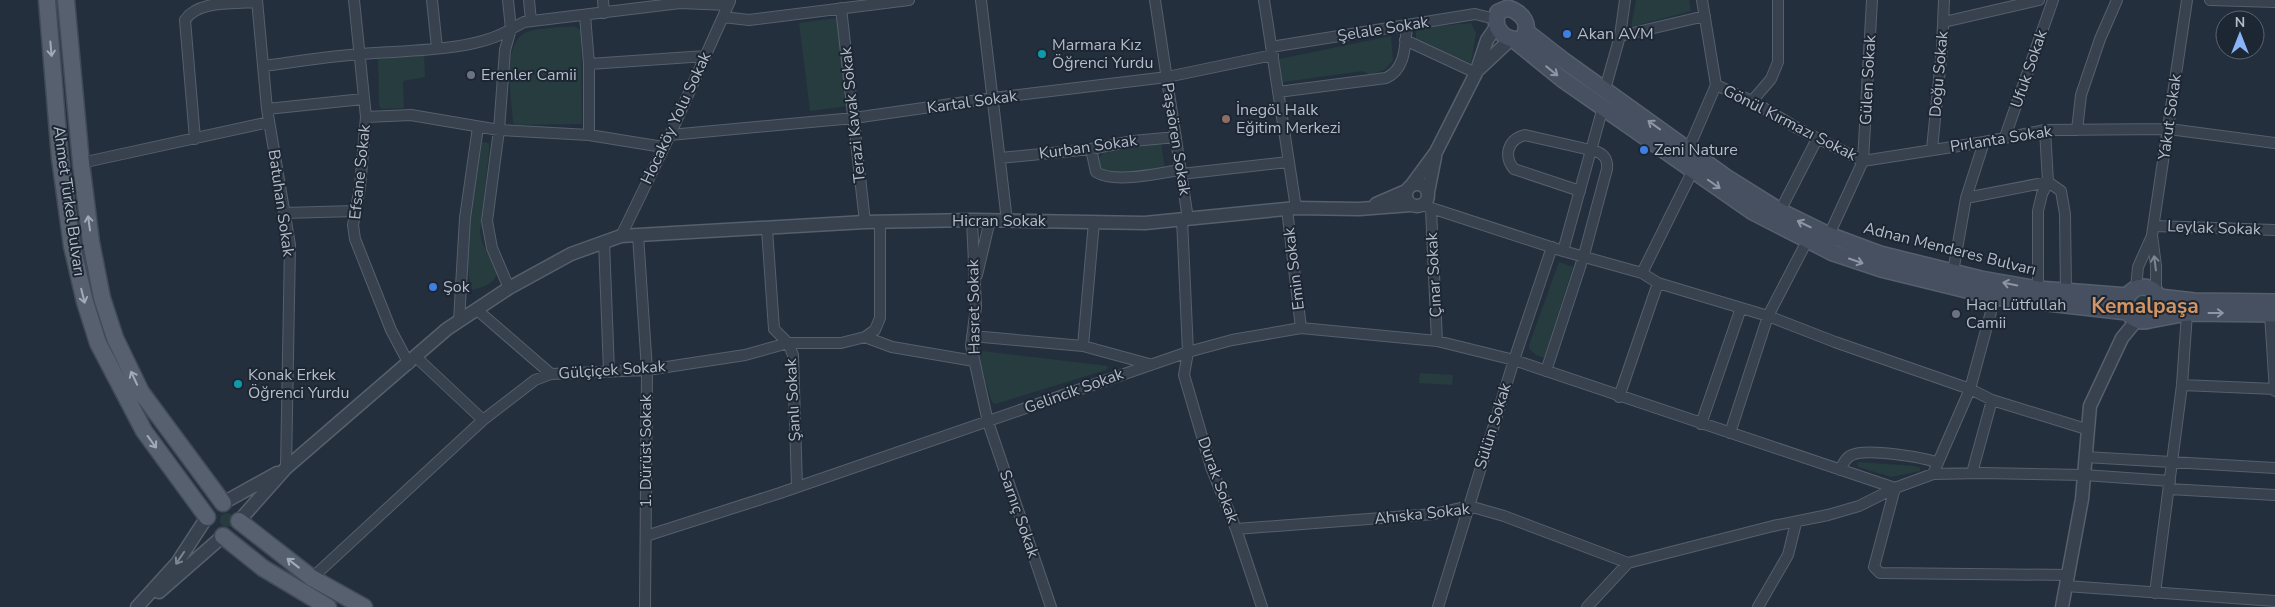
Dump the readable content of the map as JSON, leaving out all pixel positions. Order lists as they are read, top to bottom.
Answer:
{
  "streets": {
    "main road": ["Ahmet Türkel Bulvarı", "Adnan Menderes Bulvarı"],
    "street": [
      "Şelale Sokak",
      "Ufuk Sokak",
      "Doğu Sokak",
      "Gülen Sokak",
      "Kartal Sokak",
      "Terazi Kavak Sokak",
      "Yakut Sokak",
      "Hocaköy Yolu Sokak",
      "Gönül Kırmazı Sokak",
      "Paşaören Sokak",
      "Pırlanta Sokak",
      "Kurban Sokak",
      "Efsane Sokak",
      "Batuhan Sokak",
      "Hicran Sokak",
      "Leylak Sokak",
      "Emin Sokak",
      "Çınar Sokak",
      "Hasret Sokak",
      "Gülçiçek Sokak",
      "Gelincik Sokak",
      "Şanlı Sokak",
      "Sülün Sokak",
      "1. Dürüst Sokak",
      "Durak Sokak",
      "Sarnıç Sokak",
      "Ahıska Sokak"
    ]
  },
  "crossings": [
    ["Şelale Sokak", "Kartal Sokak"],
    ["Şelale Sokak", "Adnan Menderes Bulvarı"],
    ["Şelale Sokak", "Emin Sokak"],
    ["Ufuk Sokak", "Pırlanta Sokak"],
    ["Doğu Sokak", "Pırlanta Sokak"],
    ["Gülen Sokak", "Gönül Kırmazı Sokak"],
    ["Gülen Sokak", "Pırlanta Sokak"],
    ["Kartal Sokak", "Terazi Kavak Sokak"],
    ["Kartal Sokak", "Hocaköy Yolu Sokak"],
    ["Kartal Sokak", "Paşaören Sokak"],
    ["Kartal Sokak", "Emin Sokak"],
    ["Terazi Kavak Sokak", "Hicran Sokak"],
    ["Yakut Sokak", "Pırlanta Sokak"],
    ["Yakut Sokak", "Leylak Sokak"],
    ["Gönül Kırmazı Sokak", "Pırlanta Sokak"],
    ["Paşaören Sokak", "Kurban Sokak"],
    ["Paşaören Sokak", "Hicran Sokak"],
    ["Paşaören Sokak", "Gelincik Sokak"],
    ["Paşaören Sokak", "Durak Sokak"],
    ["Efsane Sokak", "Gülçiçek Sokak"],
    ["Hicran Sokak", "Emin Sokak"],
    ["Hicran Sokak", "Hasret Sokak"],
    ["Hicran Sokak", "Şanlı Sokak"],
    ["Hicran Sokak", "1. Dürüst Sokak"],
    ["Emin Sokak", "Gelincik Sokak"],
    ["Çınar Sokak", "Gelincik Sokak"],
    ["Hasret Sokak", "Gelincik Sokak"],
    ["Hasret Sokak", "Sarnıç Sokak"],
    ["Gülçiçek Sokak", "Şanlı Sokak"],
    ["Gülçiçek Sokak", "1. Dürüst Sokak"],
    ["Gelincik Sokak", "Şanlı Sokak"],
    ["Gelincik Sokak", "Sülün Sokak"],
    ["Gelincik Sokak", "1. Dürüst Sokak"],
    ["Gelincik Sokak", "Durak Sokak"],
    ["Gelincik Sokak", "Sarnıç Sokak"],
    ["Sülün Sokak", "Ahıska Sokak"],
    ["Durak Sokak", "Ahıska Sokak"]
  ],
  "districts": ["Kemalpaşa"],
  "places": [
    "Akan AVM",
    "Marmara Kız Öğrenci Yurdu",
    "Erenler Camii",
    "İnegöl Halk Eğitim Merkezi",
    "Zeni Nature",
    "Şok",
    "Hacı Lütfullah Camii",
    "Konak Erkek Öğrenci Yurdu"
  ],
  "north": "top"
}
